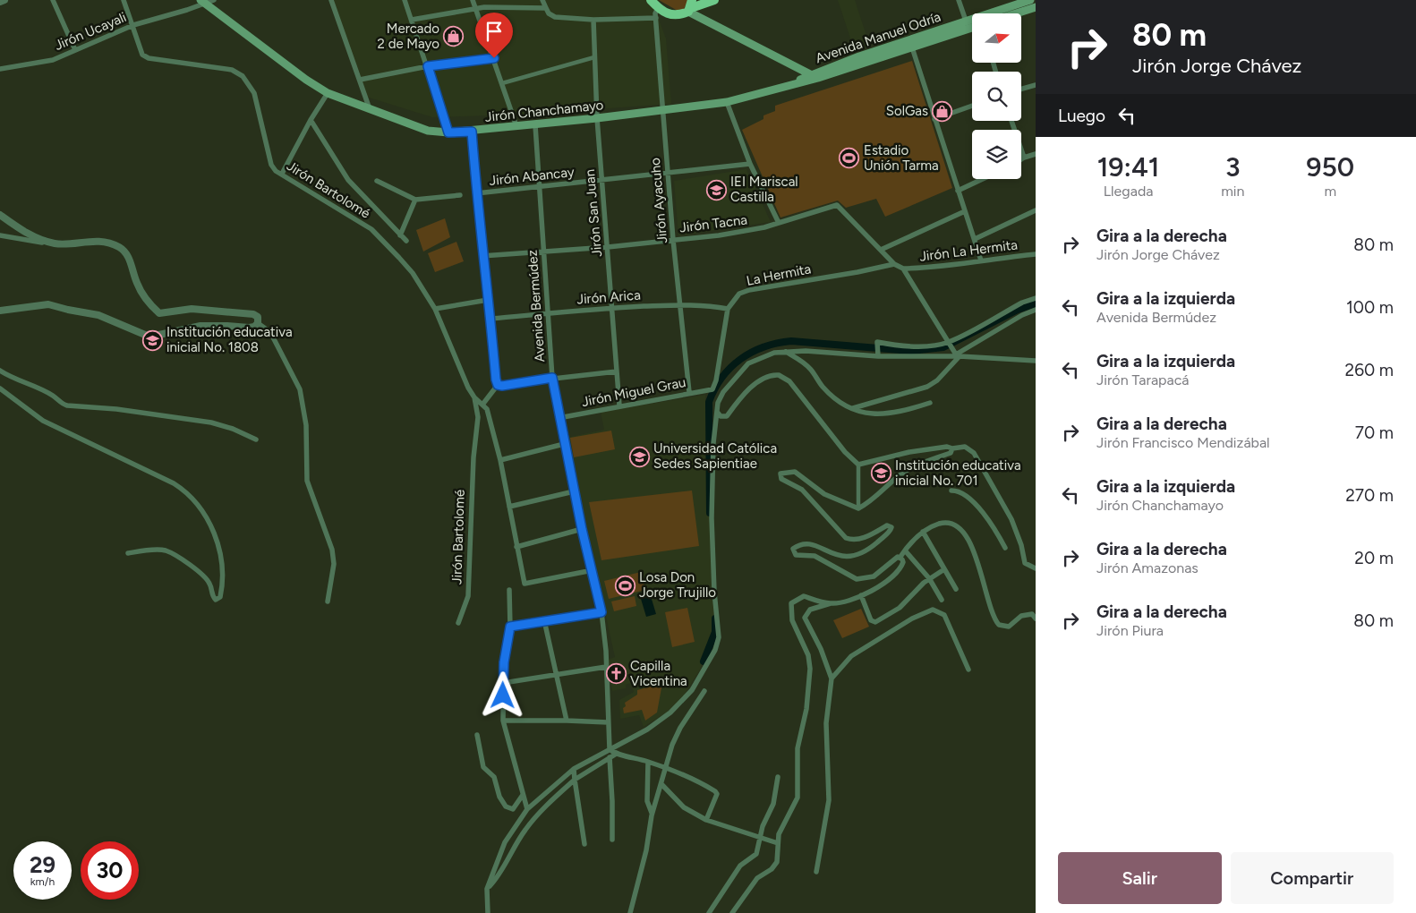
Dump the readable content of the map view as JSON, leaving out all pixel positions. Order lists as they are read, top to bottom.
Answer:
{
  "streets": {
    "main road": ["Avenida Manuel Odría", "Jirón Chanchamayo"],
    "street": [
      "Jirón Ucayali",
      "Jirón Abancay",
      "Jirón Bartolomé",
      "Jirón Ayacuho",
      "Jirón San Juan",
      "Jirón Tacna",
      "Jirón La Hermita",
      "La Hermita",
      "Jirón Arica",
      "Avenida Bermúdez",
      "Jirón Miguel Grau"
    ]
  },
  "crossings": [
    ["Jirón Ucayali", "Jirón Chanchamayo"],
    ["Jirón Ucayali", "Jirón Bartolomé"],
    ["Avenida Manuel Odría", "Jirón Chanchamayo"],
    ["Jirón Chanchamayo", "Jirón Ayacuho"],
    ["Jirón Chanchamayo", "Jirón San Juan"],
    ["Jirón Chanchamayo", "Avenida Bermúdez"],
    ["Jirón Abancay", "Jirón Ayacuho"],
    ["Jirón Abancay", "Jirón San Juan"],
    ["Jirón Abancay", "Avenida Bermúdez"],
    ["Jirón Ayacuho", "Jirón Tacna"],
    ["Jirón Ayacuho", "Jirón Arica"],
    ["Jirón Ayacuho", "Jirón Miguel Grau"],
    ["Jirón San Juan", "Jirón Tacna"],
    ["Jirón San Juan", "Jirón Arica"],
    ["Jirón San Juan", "Jirón Miguel Grau"],
    ["Jirón Tacna", "Avenida Bermúdez"],
    ["La Hermita", "Jirón Arica"],
    ["La Hermita", "Jirón Miguel Grau"],
    ["Jirón Arica", "Avenida Bermúdez"],
    ["Jirón Arica", "Jirón Miguel Grau"],
    ["Avenida Bermúdez", "Jirón Miguel Grau"]
  ],
  "places": {
    "shop": ["Mercado 2 de Mayo", "SolGas"],
    "sports": ["Estadio Unión Tarma", "Losa Don Jorge Trujillo"],
    "school or university": [
      "IEI Mariscal Castilla",
      "Institución educativa inicial No. 1808",
      "Universidad Católica Sedes Sapientiae",
      "Institución educativa inicial No. 701"
    ],
    "church": ["Capilla Vicentina"]
  },
  "north": "right",
  "page": {
    "turn": ["80 m", "Jirón Jorge Chávez"],
    "then": "Luego",
    "eta": [
      "19:41",
      "Llegada",
      "3",
      "min",
      "950",
      "m"
    ],
    "list": [
      {
        "name": "Gira a la derecha",
        "note": "Jirón Jorge Chávez",
        "value": "80 m"
      },
      {
        "name": "Gira a la izquierda",
        "note": "Avenida Bermúdez",
        "value": "100 m"
      },
      {
        "name": "Gira a la izquierda",
        "note": "Jirón Tarapacá",
        "value": "260 m"
      },
      {
        "name": "Gira a la derecha",
        "note": "Jirón Francisco Mendizábal",
        "value": "70 m"
      },
      {
        "name": "Gira a la izquierda",
        "note": "Jirón Chanchamayo",
        "value": "270 m"
      },
      {
        "name": "Gira a la derecha",
        "note": "Jirón Amazonas",
        "value": "20 m"
      },
      {
        "name": "Gira a la derecha",
        "note": "Jirón Piura",
        "value": "80 m"
      }
    ],
    "speed": "29 km/h",
    "limit": "30",
    "buttons": ["Salir", "Compartir"]
  }
}
